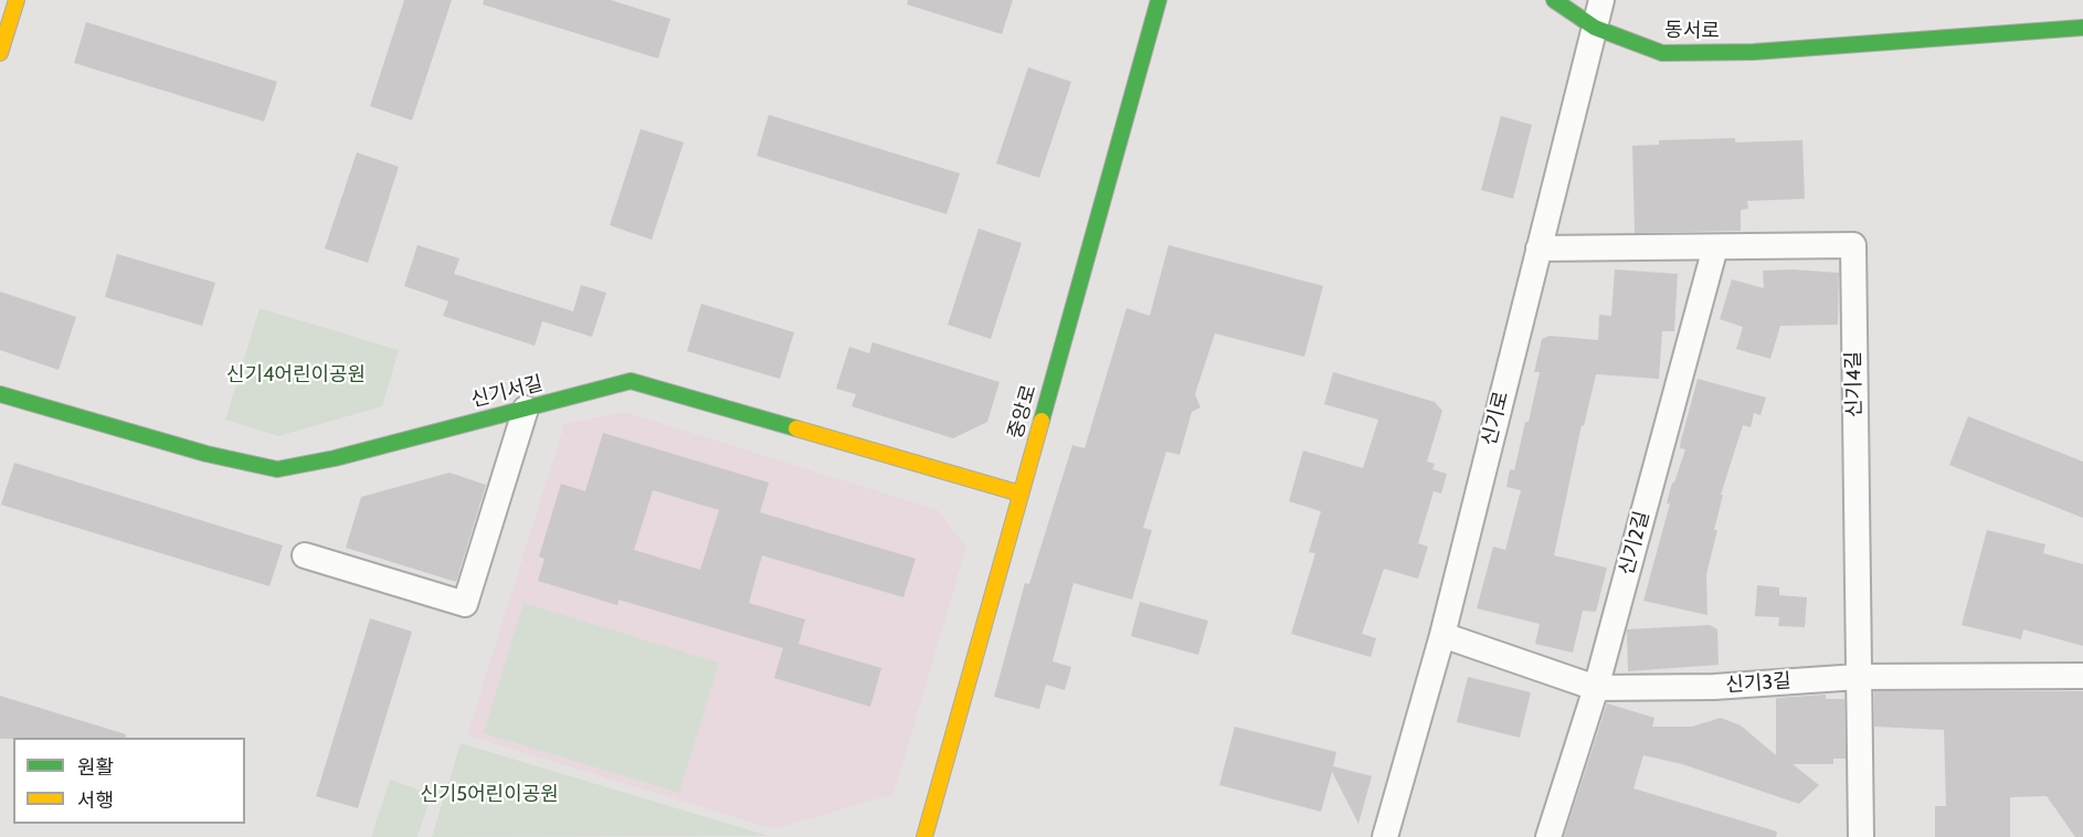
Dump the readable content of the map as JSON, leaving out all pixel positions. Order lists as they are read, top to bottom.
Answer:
{
  "streets": {
    "main road": ["동서로", "신기서길", "중앙로"],
    "street": [
      "신기4길",
      "신기로",
      "신기2길",
      "신기3길"
    ]
  },
  "crossings": [
    ["동서로", "신기로"],
    ["신기4길", "신기로"],
    ["신기4길", "신기2길"],
    ["신기4길", "신기3길"],
    ["신기서길", "중앙로"],
    ["신기로", "신기3길"],
    ["신기2길", "신기3길"]
  ],
  "parks": ["신기4어린이공원", "신기5어린이공원"],
  "legend": ["원활", "서행"]
}
